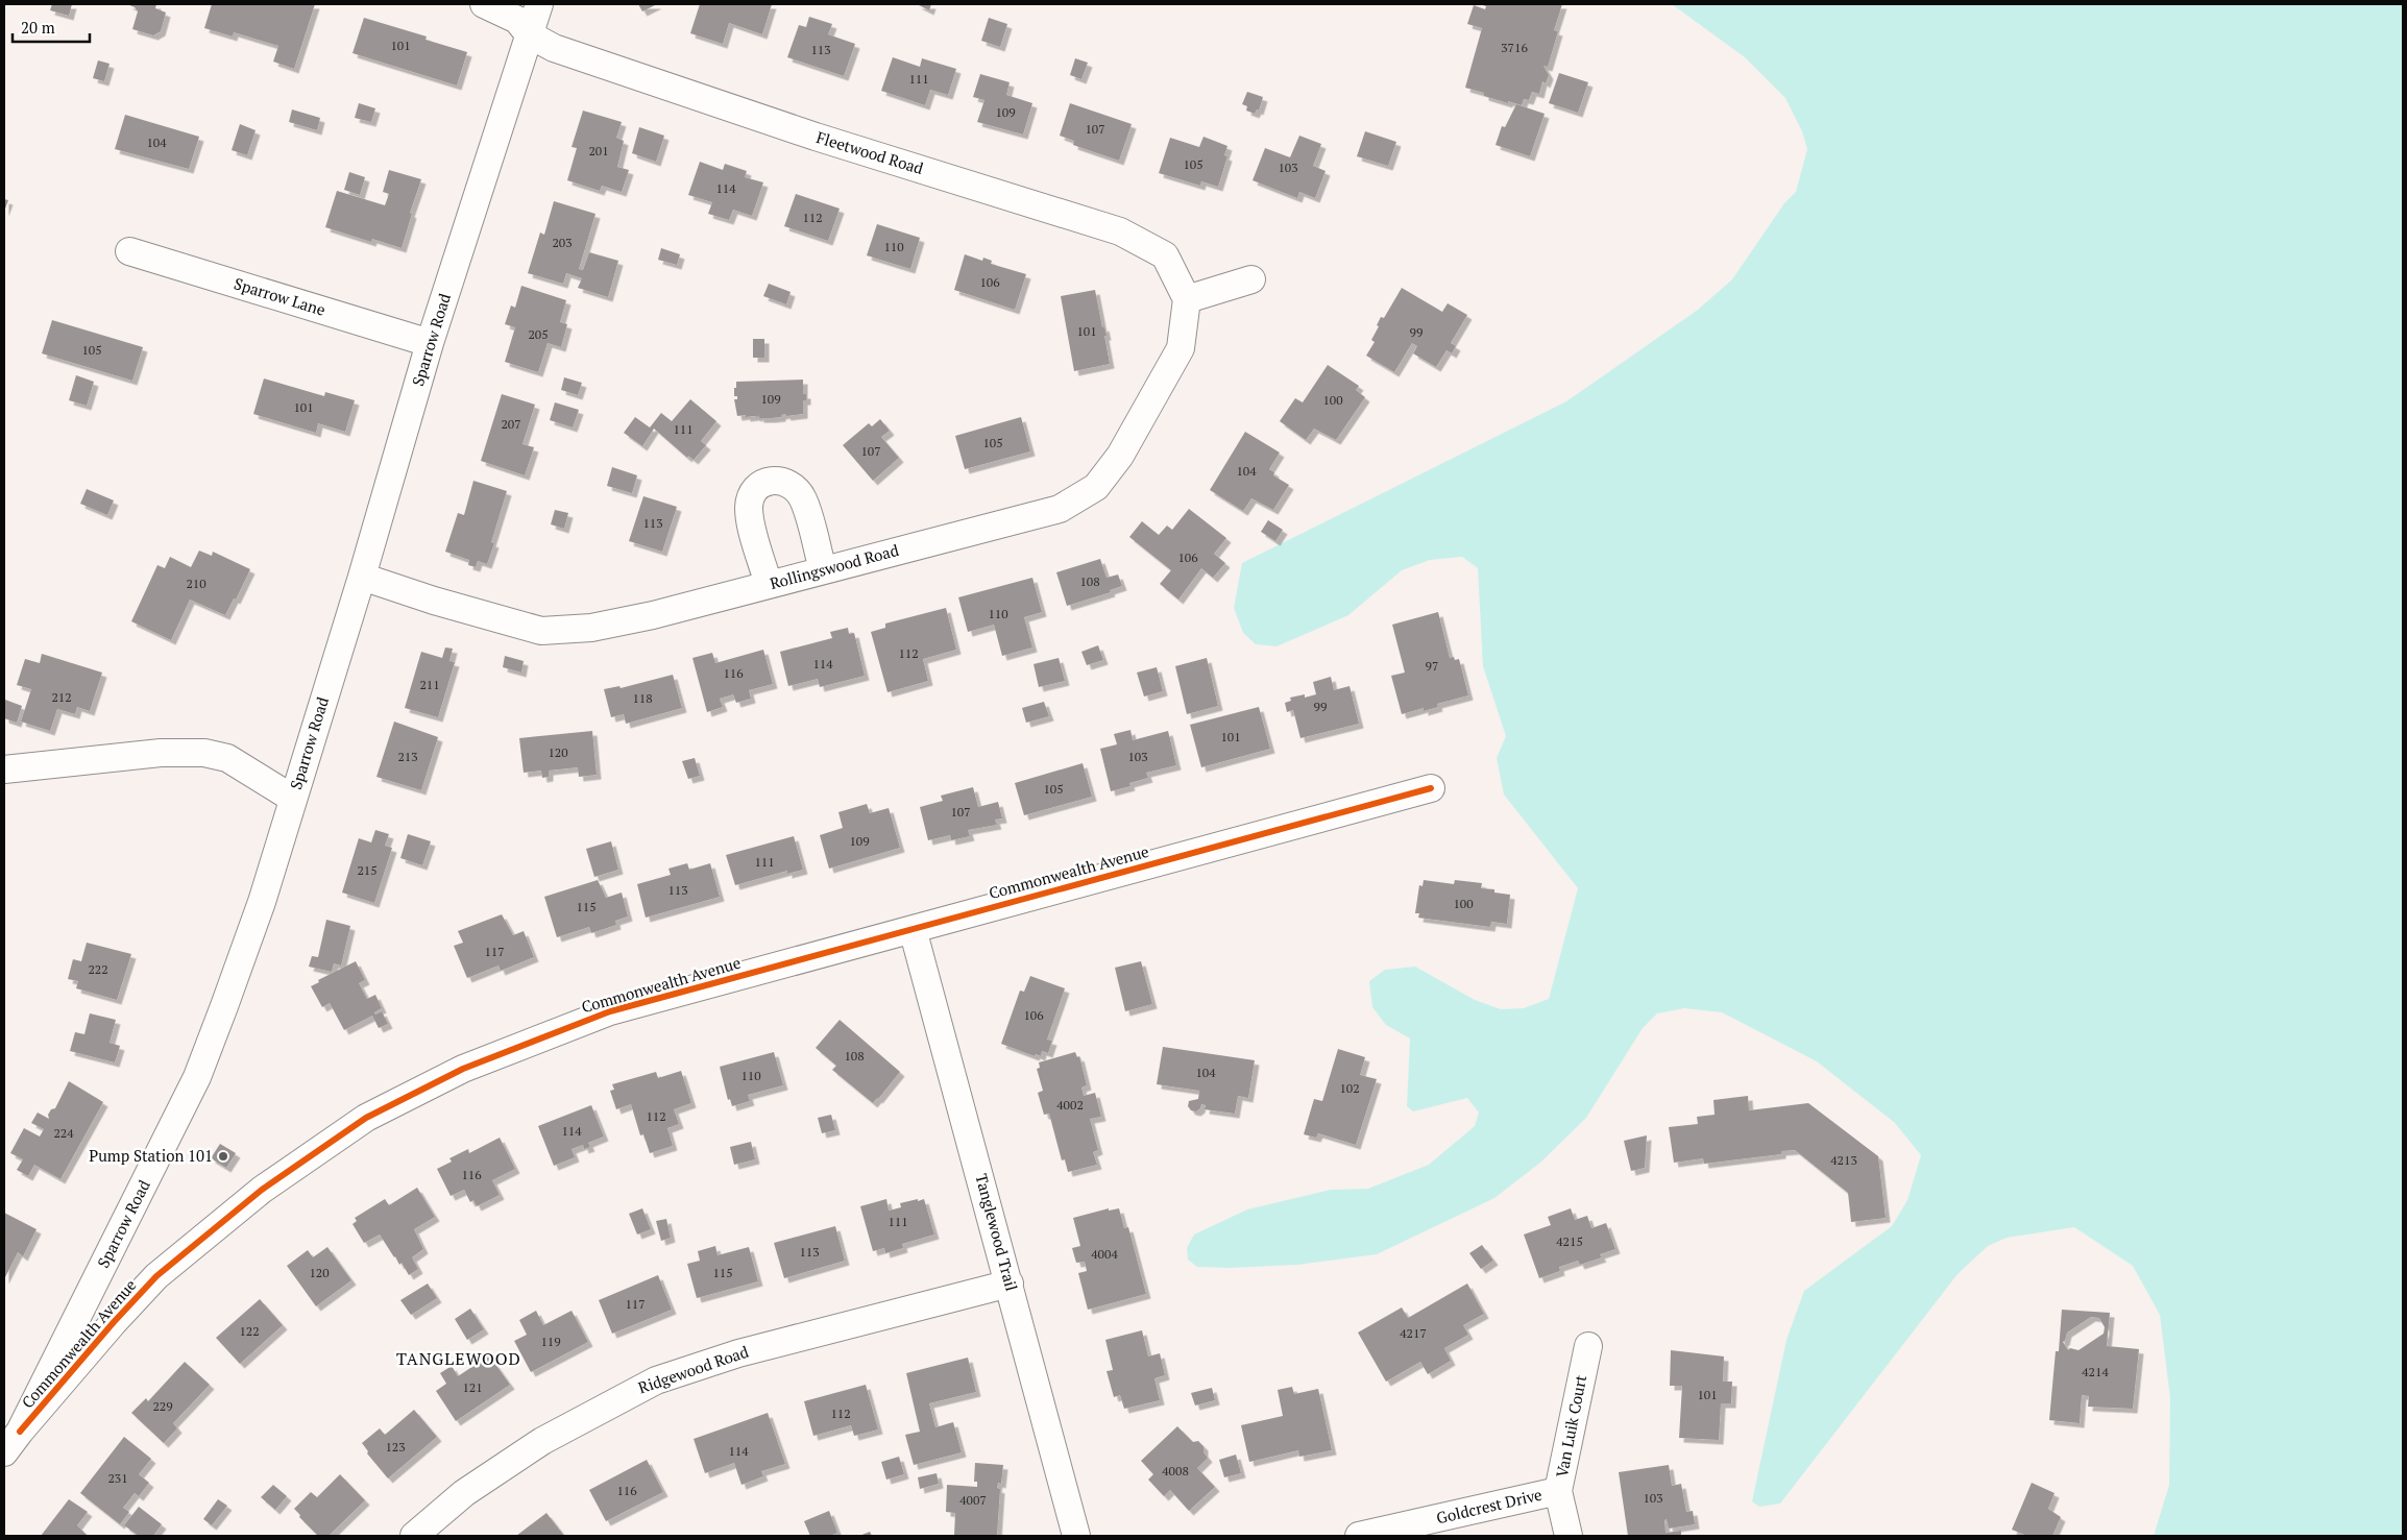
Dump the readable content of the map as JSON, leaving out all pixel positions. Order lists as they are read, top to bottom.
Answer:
{
  "streets": {
    "street": [
      "Fleetwood Road",
      "Sparrow Lane",
      "Sparrow Road",
      "Rollingswood Road",
      "Commonwealth Avenue",
      "Tanglewood Trail",
      "Ridgewood Road",
      "Van Luik Court",
      "Goldcrest Drive"
    ]
  },
  "crossings": [
    ["Fleetwood Road", "Sparrow Road"],
    ["Fleetwood Road", "Rollingswood Road"],
    ["Sparrow Lane", "Sparrow Road"],
    ["Sparrow Road", "Rollingswood Road"],
    ["Sparrow Road", "Commonwealth Avenue"],
    ["Commonwealth Avenue", "Tanglewood Trail"],
    ["Tanglewood Trail", "Ridgewood Road"],
    ["Van Luik Court", "Goldcrest Drive"]
  ],
  "districts": ["TANGLEWOOD"],
  "places": ["Pump Station 101"],
  "house_numbers": [
    "101",
    "3716",
    "113",
    "111",
    "109",
    "107",
    "104",
    "201",
    "105",
    "103",
    "114",
    "112",
    "203",
    "110",
    "106",
    "101",
    "99",
    "205",
    "105",
    "109",
    "100",
    "101",
    "207",
    "111",
    "105",
    "107",
    "104",
    "113",
    "106",
    "108",
    "210",
    "110",
    "112",
    "114",
    "97",
    "116",
    "211",
    "212",
    "118",
    "99",
    "101",
    "120",
    "213",
    "103",
    "105",
    "107",
    "109",
    "111",
    "215",
    "113",
    "100",
    "115",
    "117",
    "222",
    "106",
    "108",
    "104",
    "110",
    "102",
    "4002",
    "112",
    "114",
    "224",
    "4213",
    "116",
    "111",
    "4215",
    "113",
    "4004",
    "120",
    "115",
    "117",
    "122",
    "4217",
    "119",
    "4214",
    "121",
    "101",
    "229",
    "112",
    "123",
    "114",
    "4008",
    "231",
    "116",
    "103",
    "4007"
  ],
  "scale_bar": "20 m"
}
